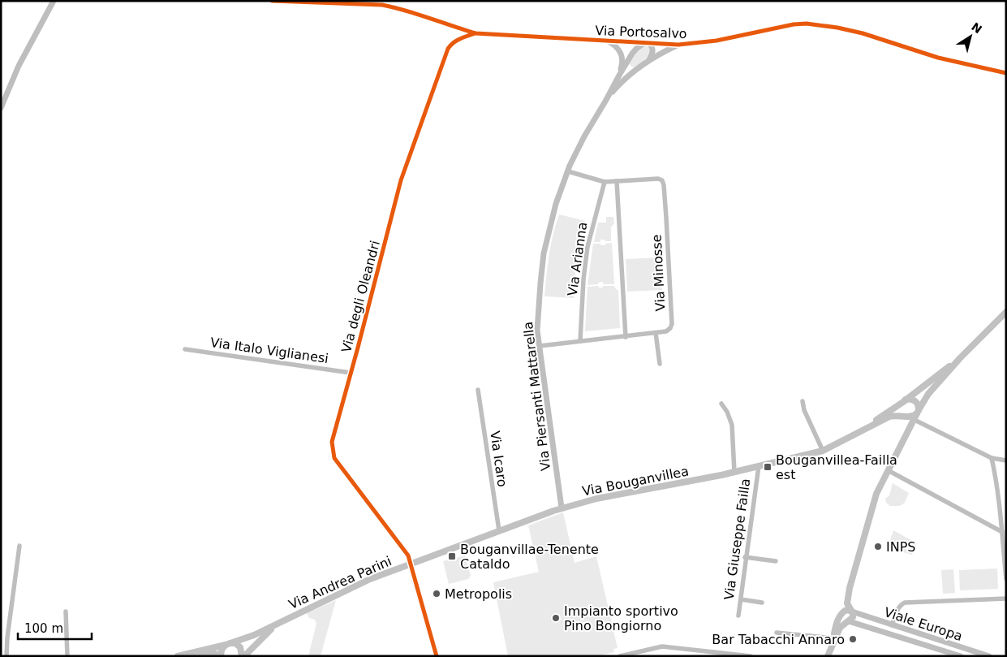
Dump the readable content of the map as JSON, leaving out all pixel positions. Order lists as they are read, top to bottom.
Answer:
{
  "streets": {
    "main road": ["Via Bouganvillea", "Via Andrea Parini"],
    "street": [
      "Via Portosalvo",
      "Via Arianna",
      "Via Minosse",
      "Via degli Oleandri",
      "Via Italo Viglianesi",
      "Via Piersanti Mattarella",
      "Via Icaro",
      "Via Giuseppe Failla",
      "Viale Europa"
    ]
  },
  "crossings": [
    ["Via Portosalvo", "Via degli Oleandri"],
    ["Via Arianna", "Via Minosse"],
    ["Via Minosse", "Via Piersanti Mattarella"],
    ["Via degli Oleandri", "Via Italo Viglianesi"],
    ["Via degli Oleandri", "Via Bouganvillea"],
    ["Via degli Oleandri", "Via Andrea Parini"],
    ["Via Piersanti Mattarella", "Via Bouganvillea"],
    ["Via Icaro", "Via Bouganvillea"],
    ["Via Bouganvillea", "Via Giuseppe Failla"],
    ["Via Bouganvillea", "Via Andrea Parini"]
  ],
  "places": {
    "transit": ["Bouganvillea-Failla est", "Bouganvillae-Tenente Cataldo"],
    "other": [
      "INPS",
      "Metropolis",
      "Impianto sportivo Pino Bongiorno",
      "Bar Tabacchi Annaro"
    ]
  },
  "scale_bar": "100 m",
  "north": "top right"
}
